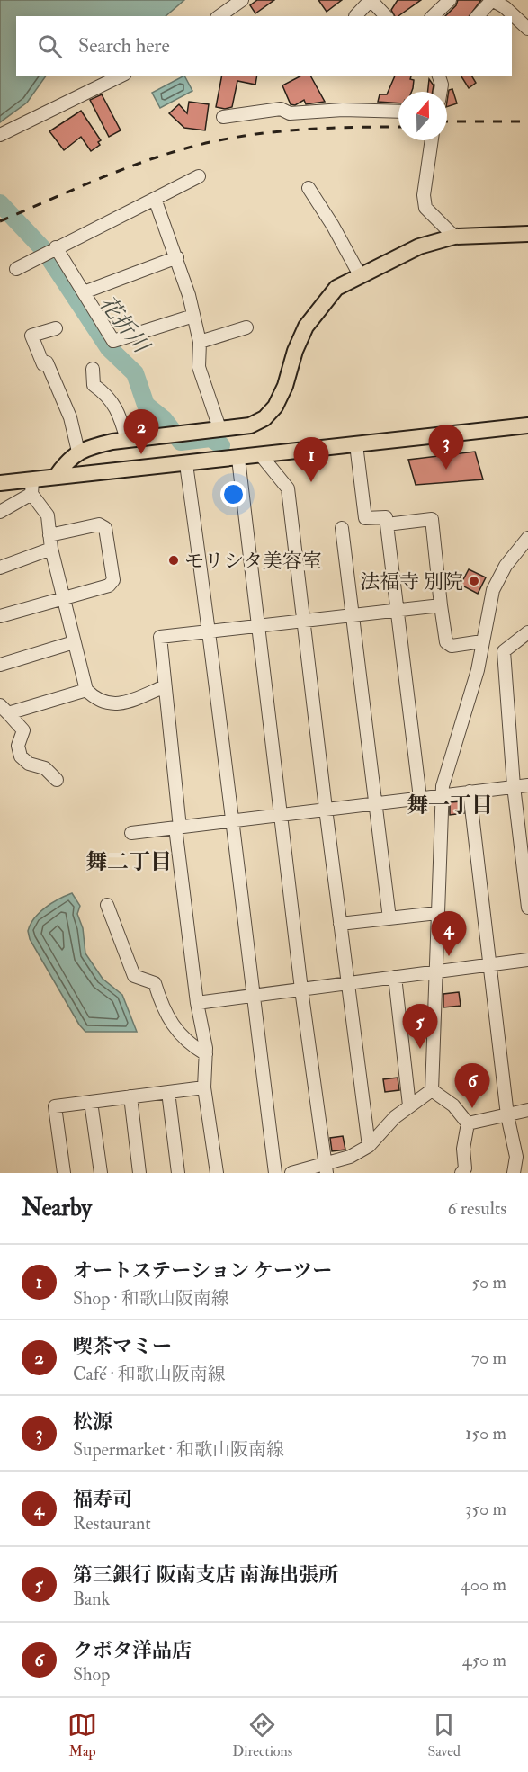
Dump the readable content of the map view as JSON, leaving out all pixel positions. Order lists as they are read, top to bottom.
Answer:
{
  "districts": ["舞一丁目", "舞二丁目"],
  "water": ["花折川"],
  "places": ["モリシタ美容室", "法福寺 別院"],
  "north": "top",
  "page": {
    "search": "Search here",
    "pins": [
      "2",
      "3",
      "1",
      "4",
      "5",
      "6"
    ],
    "heading": ["Nearby", "6 results"],
    "list": [
      {
        "mark": "1",
        "name": "オートステーション ケーツー",
        "note": "Shop · 和歌山阪南線",
        "value": "50 m"
      },
      {
        "mark": "2",
        "name": "喫茶マミー",
        "note": "Café · 和歌山阪南線",
        "value": "70 m"
      },
      {
        "mark": "3",
        "name": "松源",
        "note": "Supermarket · 和歌山阪南線",
        "value": "150 m"
      },
      {
        "mark": "4",
        "name": "福寿司",
        "note": "Restaurant",
        "value": "350 m"
      },
      {
        "mark": "5",
        "name": "第三銀行 阪南支店 南海出張所",
        "note": "Bank",
        "value": "400 m"
      },
      {
        "mark": "6",
        "name": "クボタ洋品店",
        "note": "Shop",
        "value": "450 m"
      }
    ],
    "nav": ["Map", "Directions", "Saved"]
  }
}
